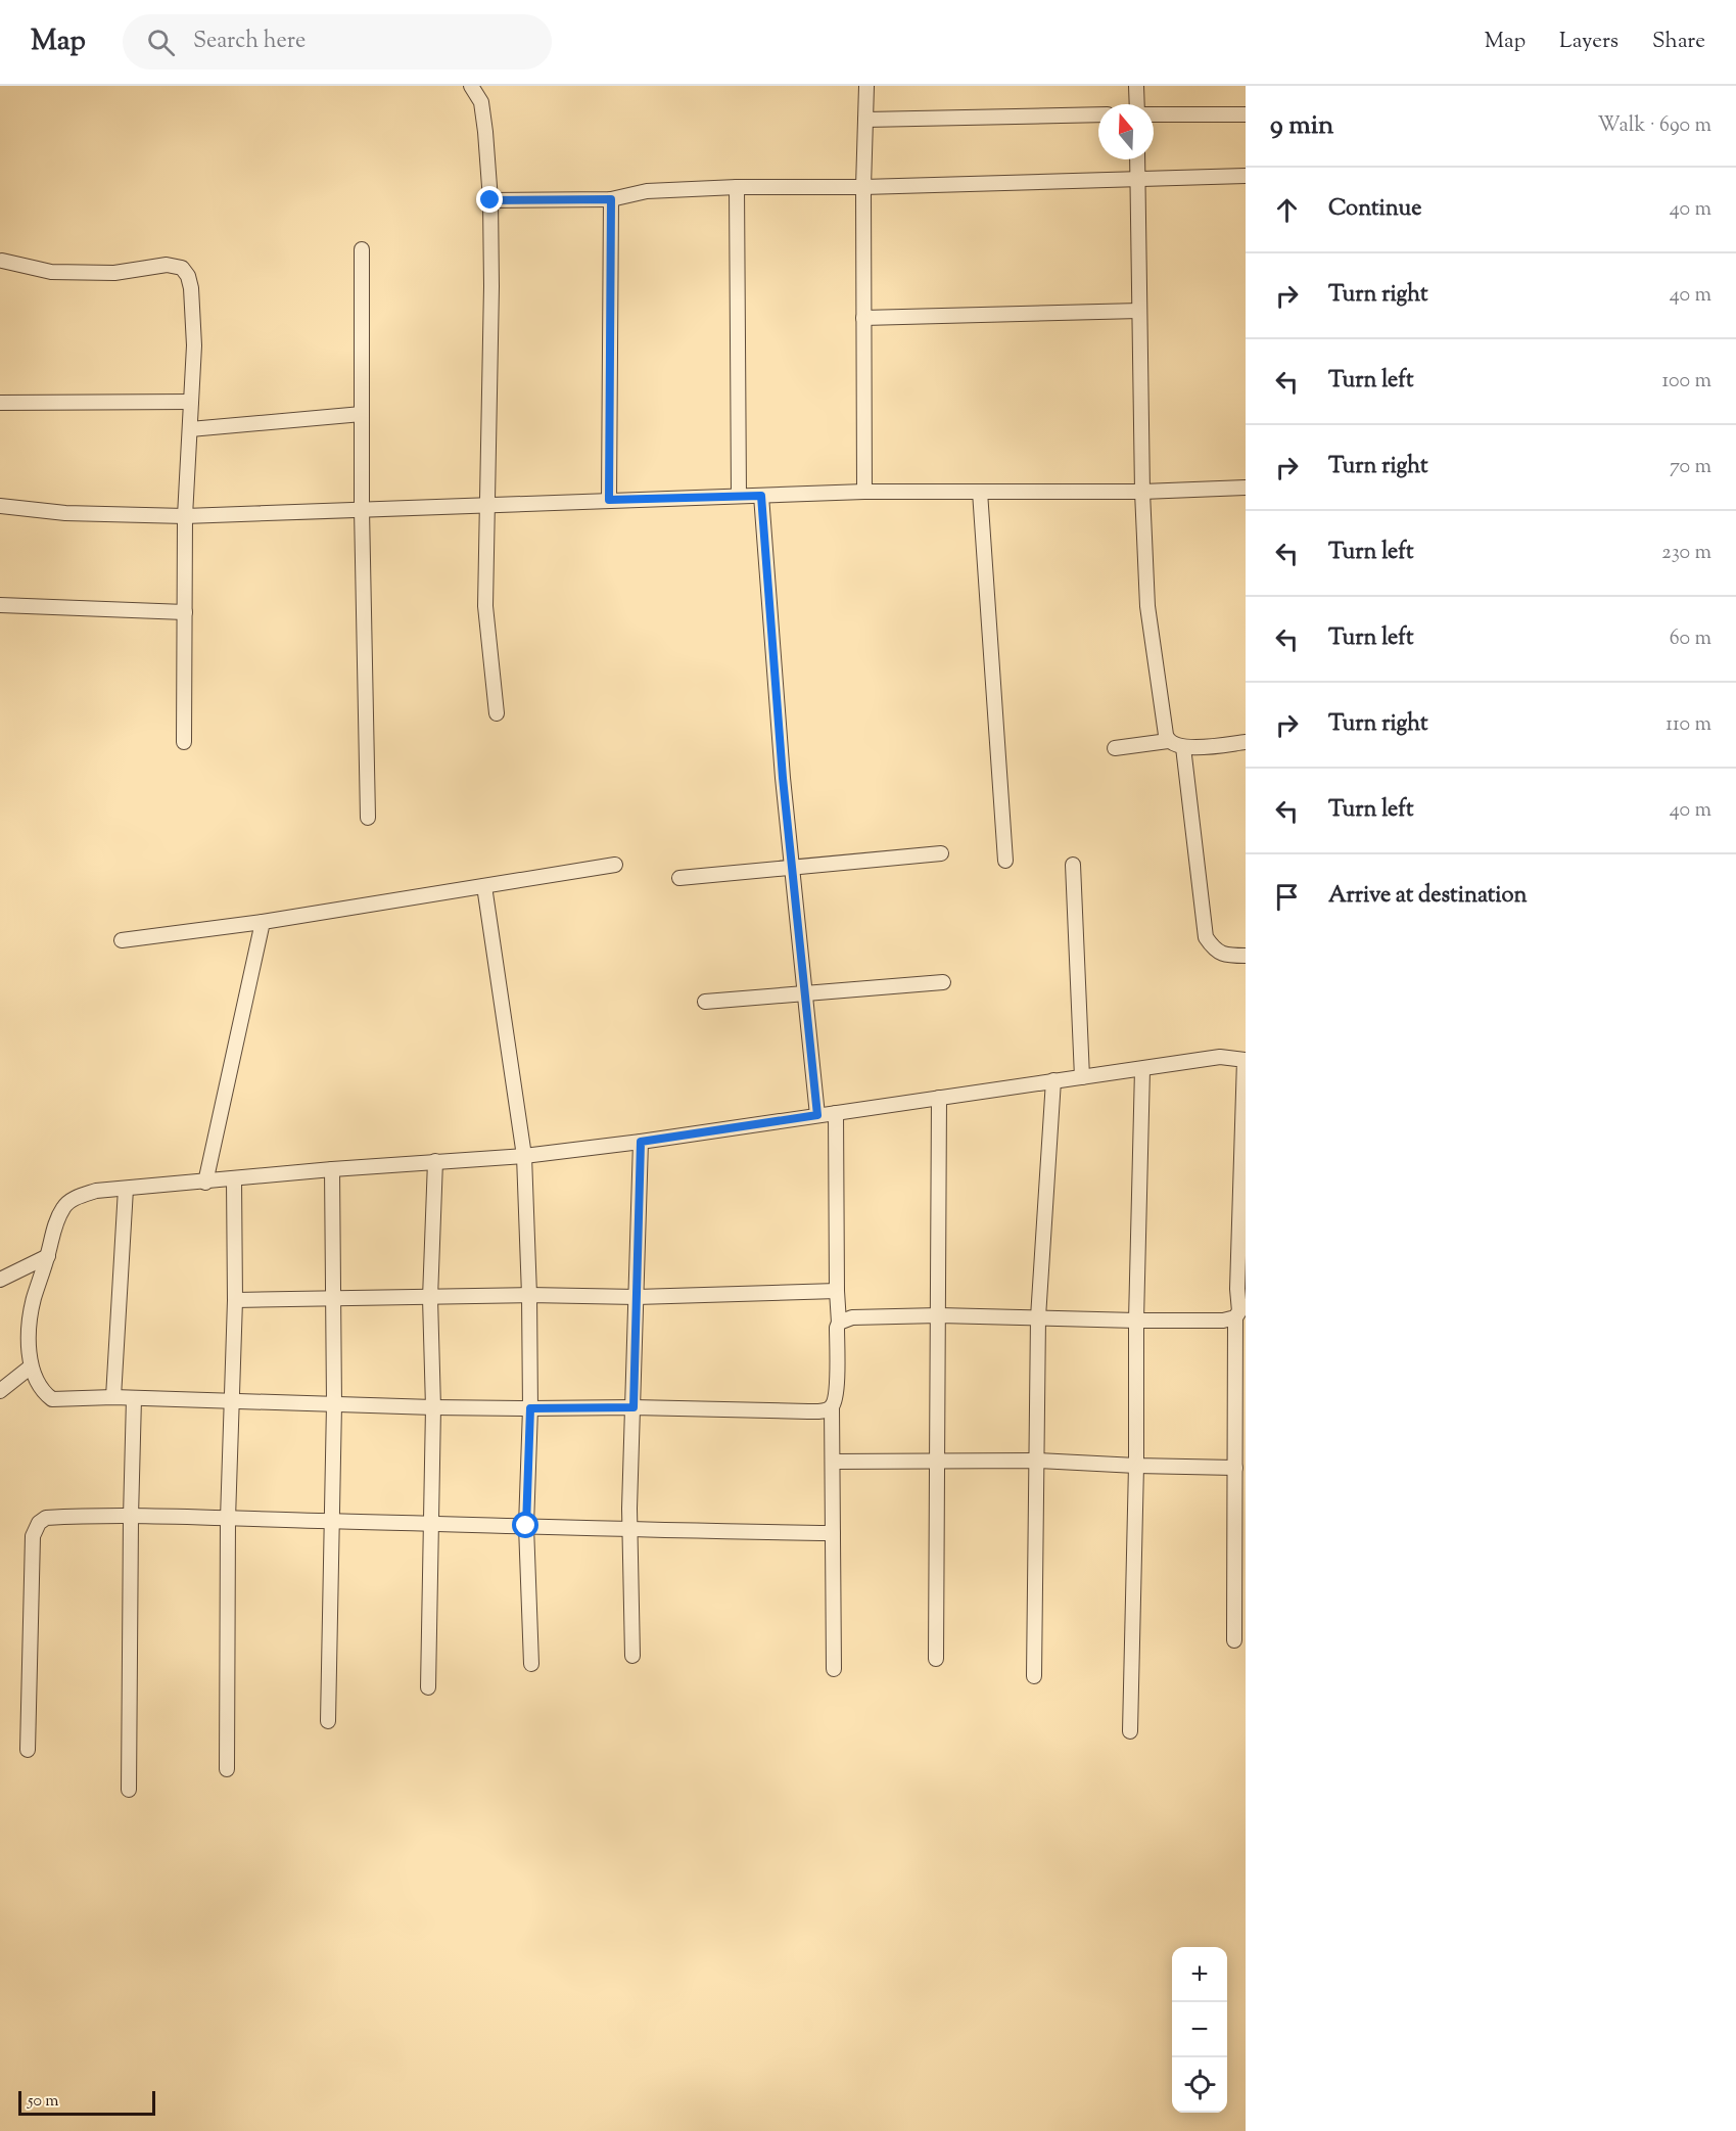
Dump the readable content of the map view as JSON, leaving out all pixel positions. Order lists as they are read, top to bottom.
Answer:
{
  "scale_bar": "50 m",
  "north": "top",
  "page": {
    "header": "Map",
    "search": "Search here",
    "nav": ["Map", "Layers", "Share"],
    "heading": ["9 min", "Walk · 690 m"],
    "list": [
      ["Continue", "40 m"],
      ["Turn right", "40 m"],
      ["Turn left", "100 m"],
      ["Turn right", "70 m"],
      ["Turn left", "230 m"],
      ["Turn left", "60 m"],
      ["Turn right", "110 m"],
      ["Turn left", "40 m"],
      "Arrive at destination"
    ],
    "map_buttons": ["+", "−"],
    "scale": "50 m"
  }
}
